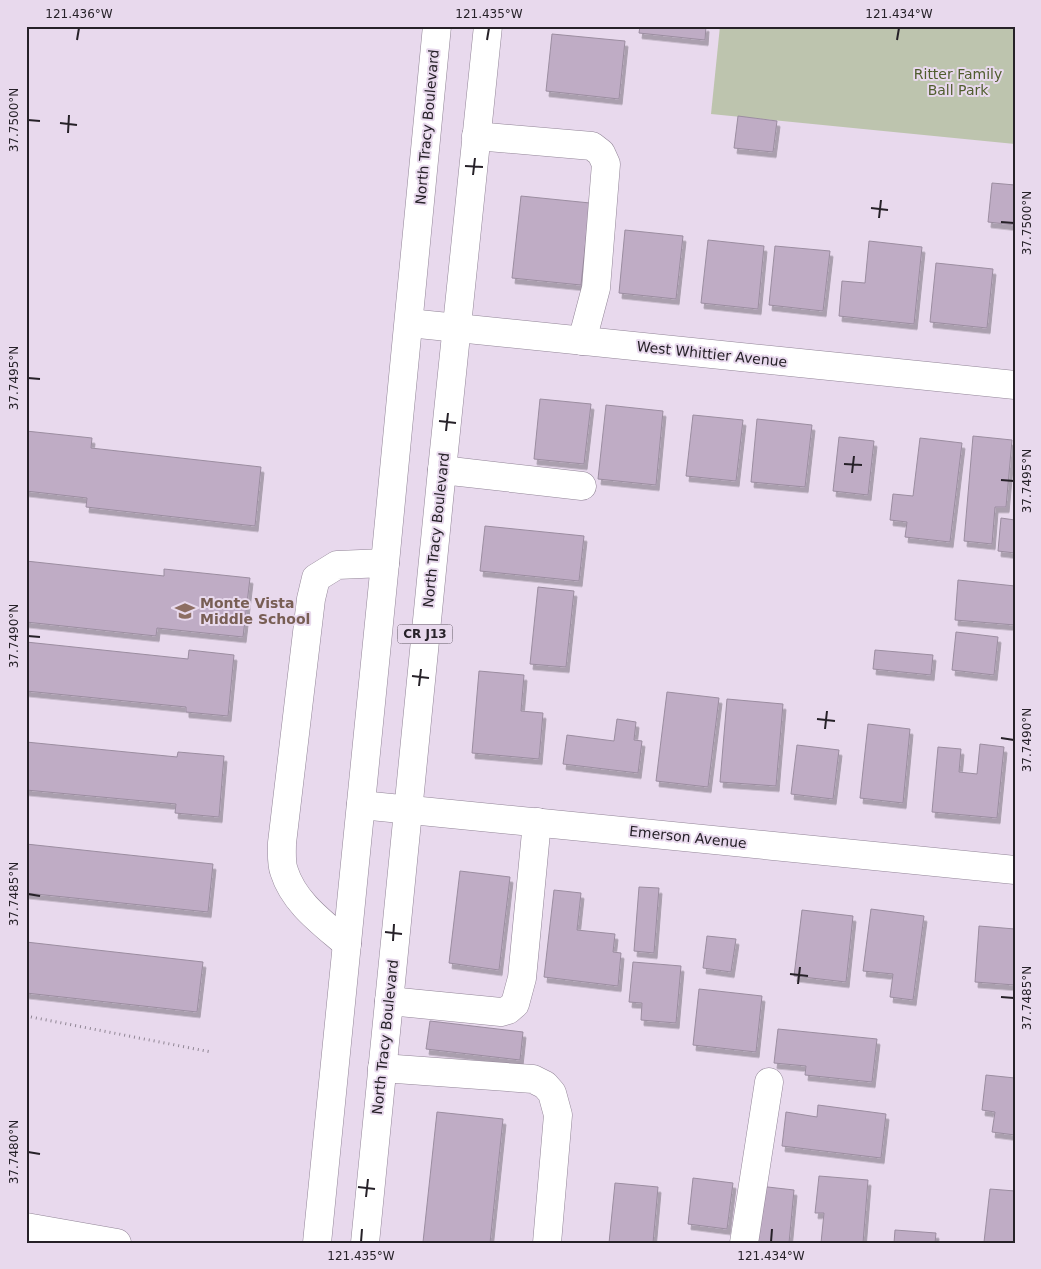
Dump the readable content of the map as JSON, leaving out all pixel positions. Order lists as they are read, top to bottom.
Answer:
{
  "streets": {
    "main road": [
      "North Tracy Boulevard",
      "West Whittier Avenue",
      "CR J13",
      "Emerson Avenue"
    ]
  },
  "crossings": [
    ["North Tracy Boulevard", "West Whittier Avenue"],
    ["North Tracy Boulevard", "Emerson Avenue"]
  ],
  "parks": ["Ritter Family Ball Park"],
  "places": {
    "school or university": ["Monte Vista Middle School"]
  },
  "coordinates": [
    "121.436°W",
    "121.435°W",
    "121.434°W",
    "37.7500°N",
    "37.7495°N",
    "37.7490°N",
    "37.7485°N",
    "37.7480°N"
  ]
}
